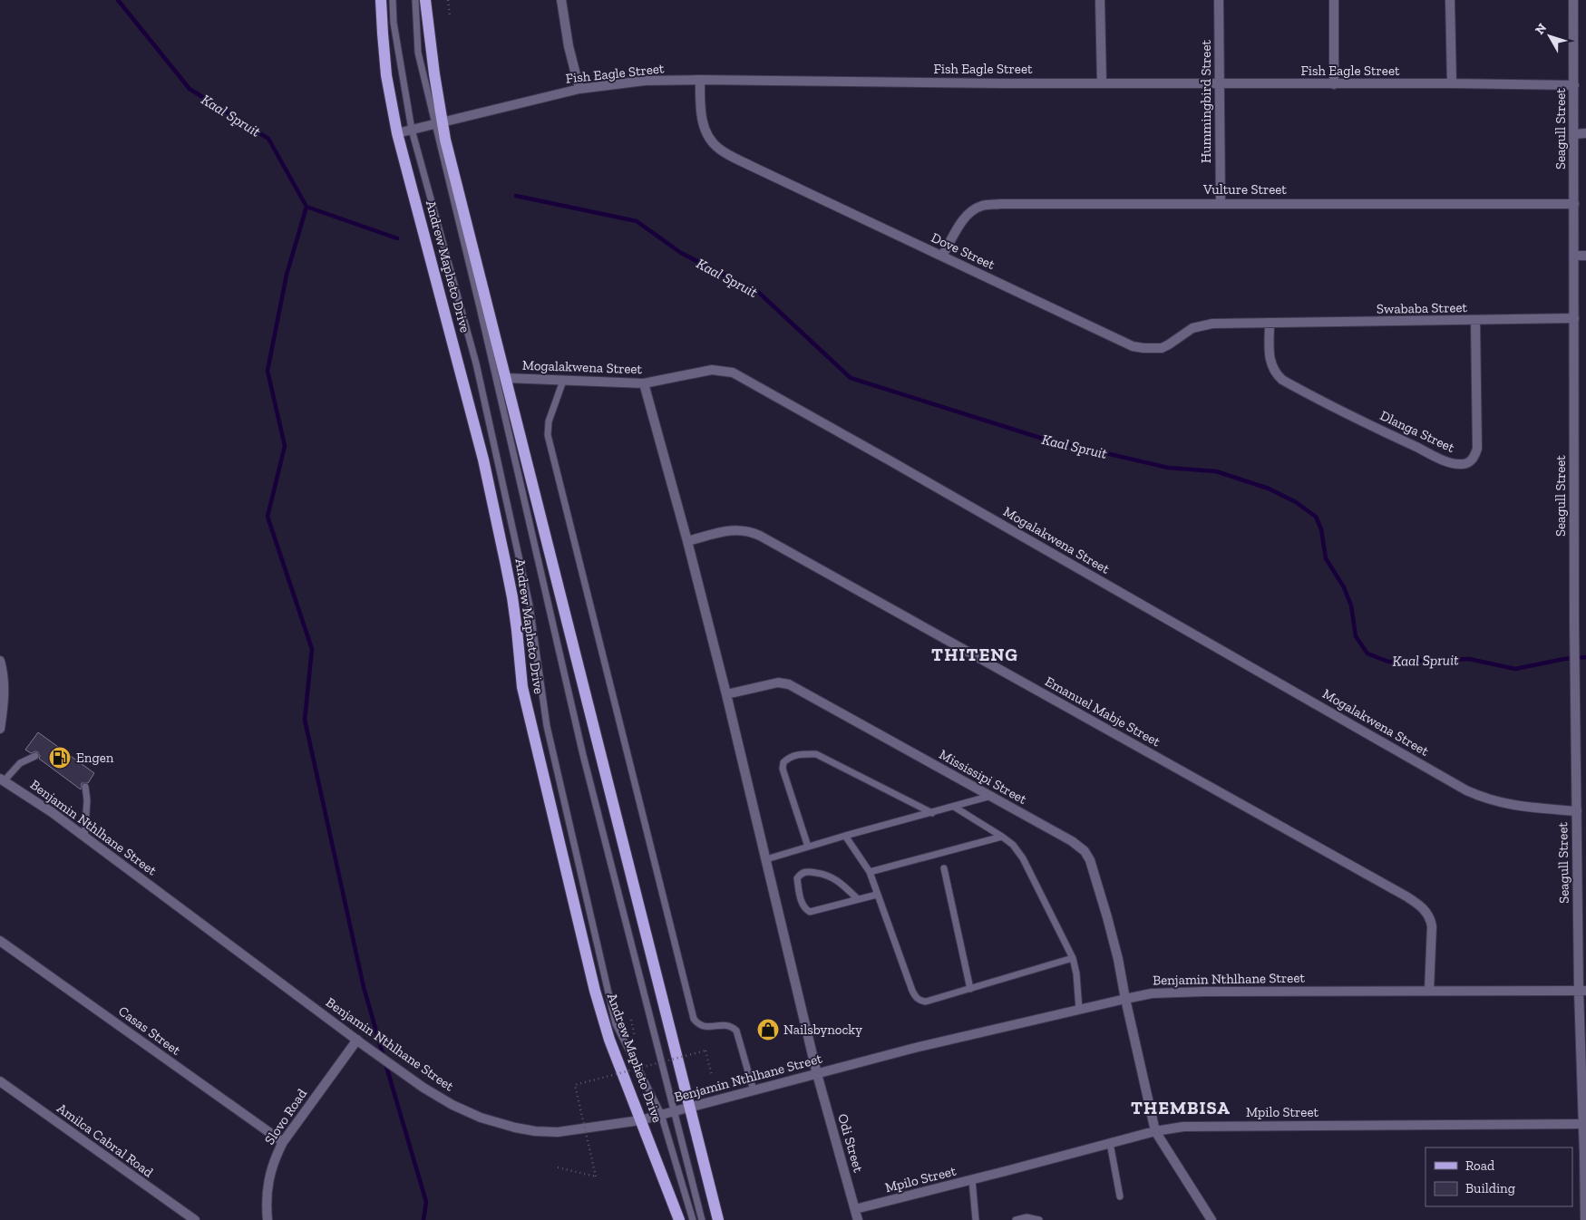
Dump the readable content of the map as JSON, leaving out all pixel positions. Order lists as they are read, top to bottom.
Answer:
{
  "streets": {
    "main road": ["Andrew Mapheto Drive"],
    "street": [
      "Fish Eagle Street",
      "Hummingbird Street",
      "Seagull Street",
      "Vulture Street",
      "Dove Street",
      "Swababa Street",
      "Mogalakwena Street",
      "Dlanga Street",
      "Emanuel Mabje Street",
      "Mississipi Street",
      "Benjamin Nthlhane Street",
      "Casas Street",
      "Mpilo Street",
      "Slovo Road",
      "Amilca Cabral Road",
      "Odi Street"
    ]
  },
  "crossings": [
    ["Fish Eagle Street", "Hummingbird Street"],
    ["Fish Eagle Street", "Seagull Street"],
    ["Fish Eagle Street", "Dove Street"],
    ["Fish Eagle Street", "Andrew Mapheto Drive"],
    ["Hummingbird Street", "Vulture Street"],
    ["Seagull Street", "Vulture Street"],
    ["Seagull Street", "Swababa Street"],
    ["Seagull Street", "Mogalakwena Street"],
    ["Seagull Street", "Benjamin Nthlhane Street"],
    ["Seagull Street", "Mpilo Street"],
    ["Vulture Street", "Dove Street"],
    ["Dove Street", "Swababa Street"],
    ["Dove Street", "Dlanga Street"],
    ["Andrew Mapheto Drive", "Mogalakwena Street"],
    ["Andrew Mapheto Drive", "Benjamin Nthlhane Street"],
    ["Swababa Street", "Dlanga Street"],
    ["Mogalakwena Street", "Odi Street"],
    ["Emanuel Mabje Street", "Benjamin Nthlhane Street"],
    ["Emanuel Mabje Street", "Odi Street"],
    ["Mississipi Street", "Benjamin Nthlhane Street"],
    ["Mississipi Street", "Mpilo Street"],
    ["Mississipi Street", "Odi Street"],
    ["Benjamin Nthlhane Street", "Slovo Road"],
    ["Benjamin Nthlhane Street", "Odi Street"],
    ["Casas Street", "Slovo Road"],
    ["Mpilo Street", "Odi Street"]
  ],
  "districts": ["THITENG", "THEMBISA"],
  "water": ["Kaal Spruit"],
  "places": {
    "fuel station": ["Engen"],
    "shop": ["Nailsbynocky"]
  },
  "legend": ["Road", "Building"],
  "north": "top left"
}
